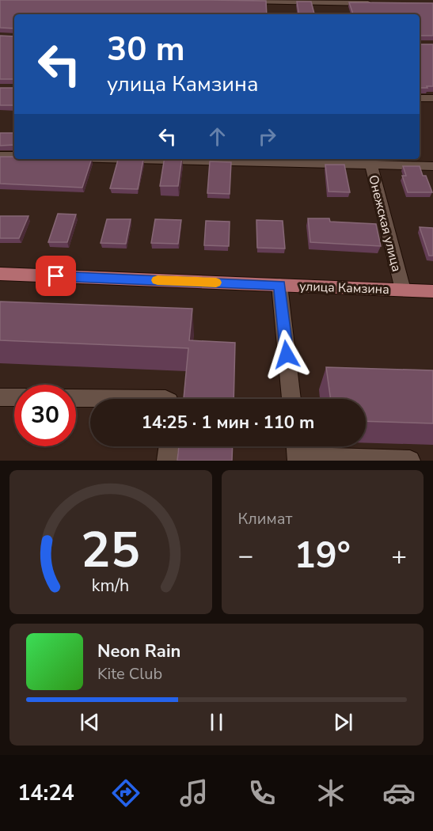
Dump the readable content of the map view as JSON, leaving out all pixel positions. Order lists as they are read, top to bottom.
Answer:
{
  "streets": {
    "main road": ["улица Камзина"],
    "street": ["Онежская улица"]
  },
  "crossings": [
    ["Онежская улица", "улица Камзина"]
  ],
  "page": {
    "turn": ["30 m", "улица Камзина"],
    "limit": "30",
    "trip": "14:25 · 1 мин · 110 m",
    "tile": "Климат",
    "heat": ["−", "19°", "+"],
    "song": ["Neon Rain", "Kite Club"],
    "tabs": "14:24",
    "gauge": ["25", "km/h"]
  }
}
